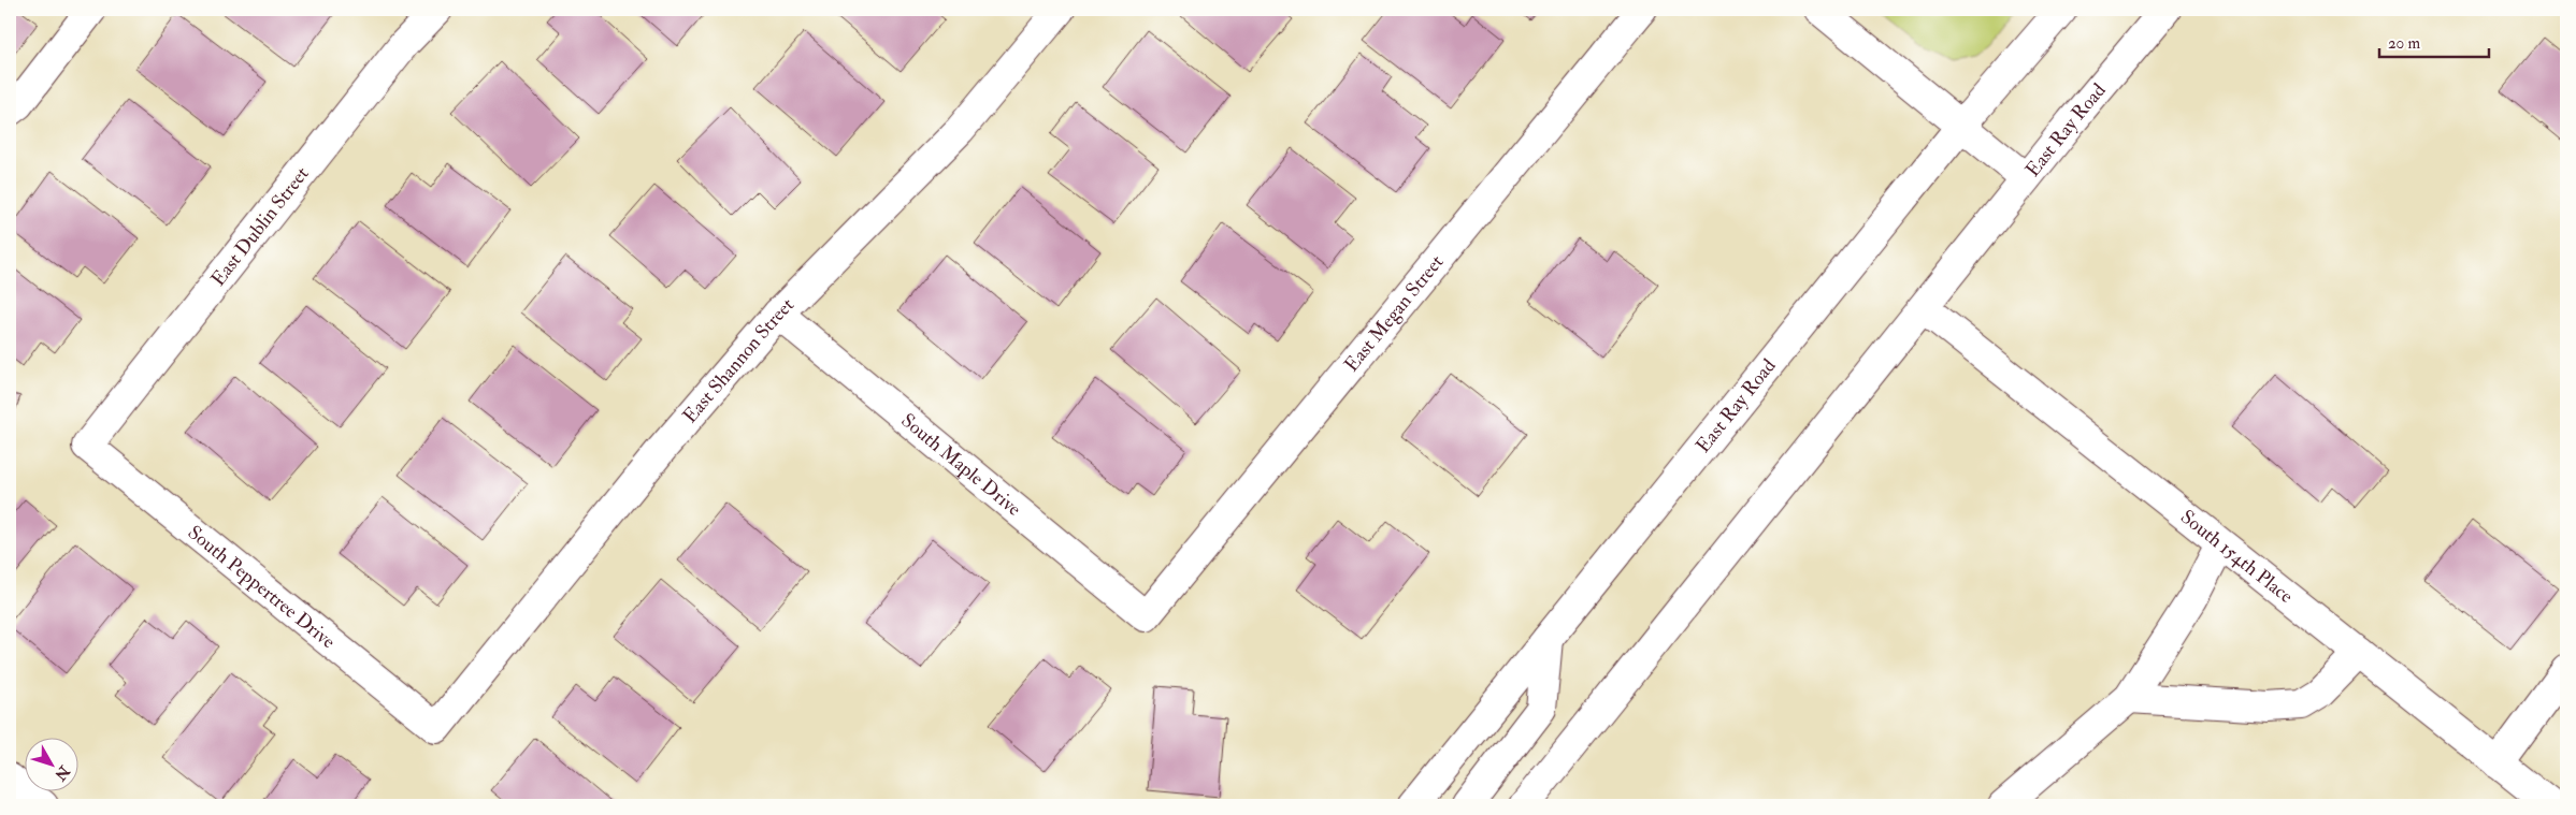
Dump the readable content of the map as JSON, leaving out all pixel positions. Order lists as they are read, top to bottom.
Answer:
{
  "streets": {
    "street": [
      "East Ray Road",
      "East Dublin Street",
      "East Megan Street",
      "East Shannon Street",
      "South Maple Drive",
      "South 154th Place",
      "South Peppertree Drive"
    ]
  },
  "crossings": [
    ["East Ray Road", "South 154th Place"],
    ["East Dublin Street", "South Peppertree Drive"],
    ["East Megan Street", "South Maple Drive"],
    ["East Shannon Street", "South Maple Drive"],
    ["East Shannon Street", "South Peppertree Drive"]
  ],
  "scale_bar": "20 m",
  "north": "bottom right"
}
